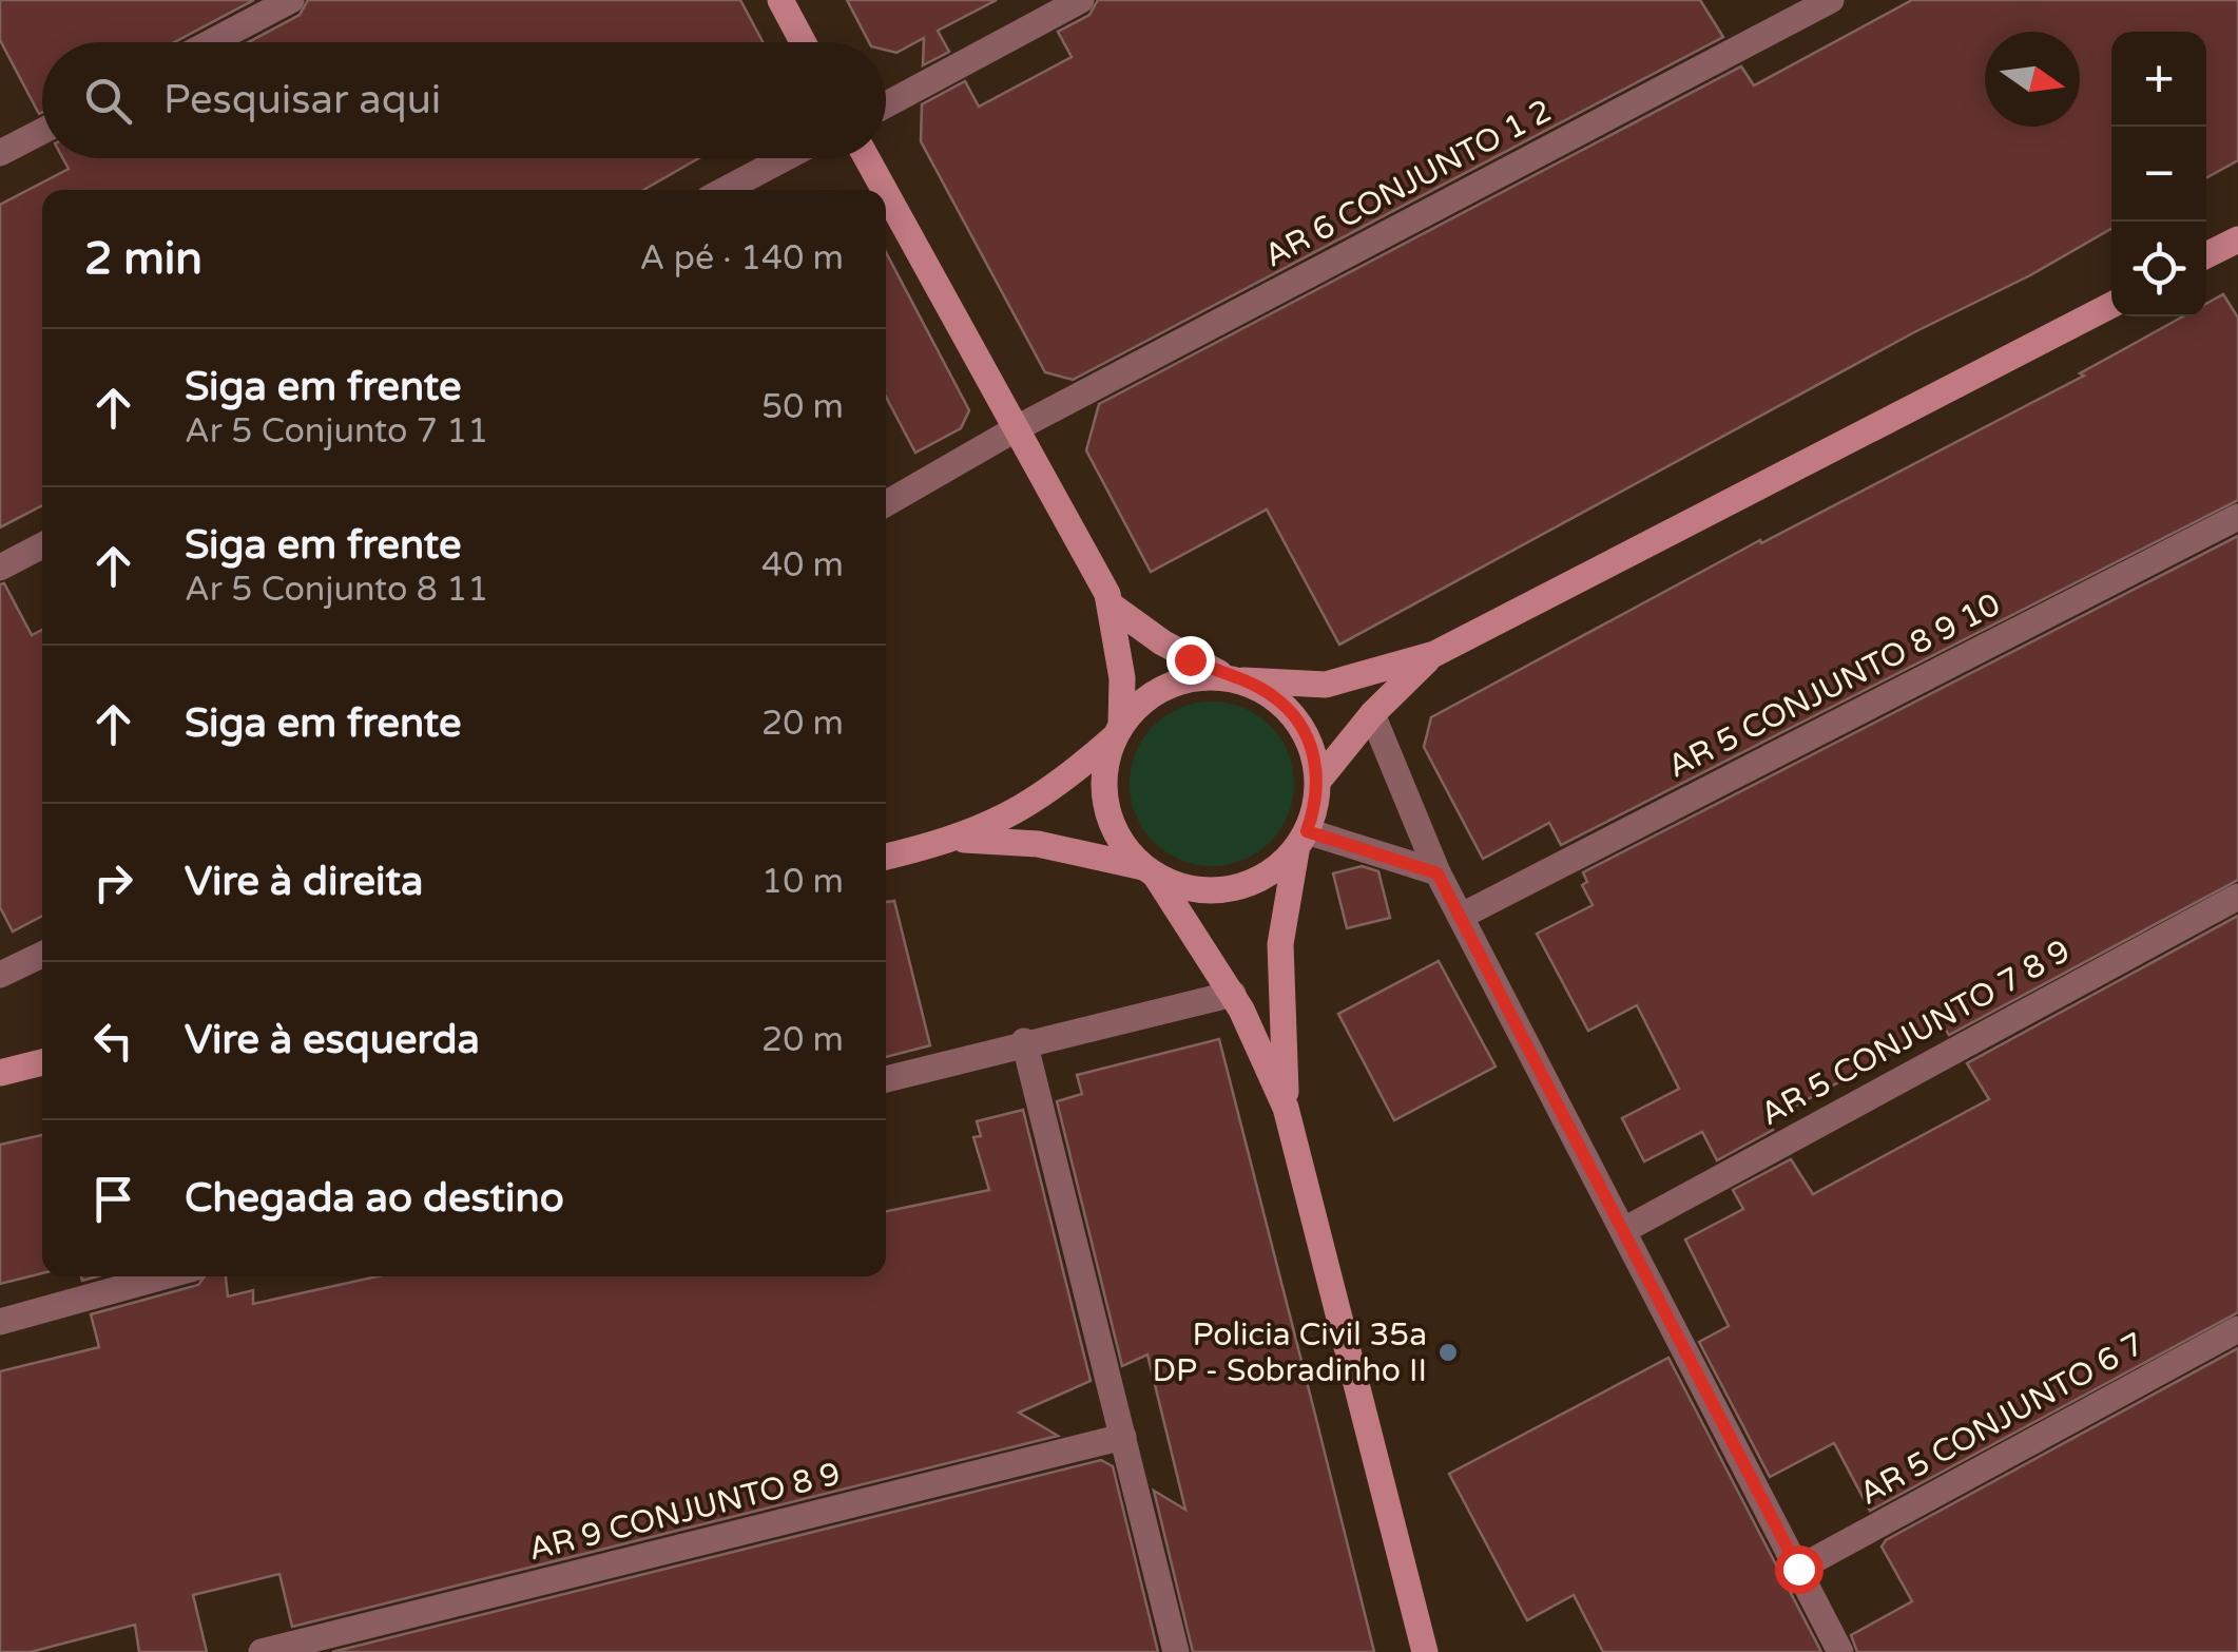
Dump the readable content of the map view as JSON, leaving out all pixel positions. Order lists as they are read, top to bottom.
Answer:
{
  "streets": {
    "street": [
      "AR 6 CONJUNTO 1 2",
      "AR 5 CONJUNTO 8 9 10",
      "AR 5 CONJUNTO 7 8 9",
      "AR 5 CONJUNTO 6 7",
      "AR 9 CONJUNTO 8 9"
    ]
  },
  "places": ["Policia Civil 35a DP - Sobradinho II"],
  "north": "right",
  "page": {
    "map_buttons": ["+", "−"],
    "search": "Pesquisar aqui",
    "heading": ["2 min", "A pé · 140 m"],
    "list": [
      ["Siga em frente", "Ar 5 Conjunto 7 11", "50 m"],
      ["Siga em frente", "Ar 5 Conjunto 8 11", "40 m"],
      ["Siga em frente", "20 m"],
      ["Vire à direita", "10 m"],
      ["Vire à esquerda", "20 m"],
      "Chegada ao destino"
    ]
  }
}
